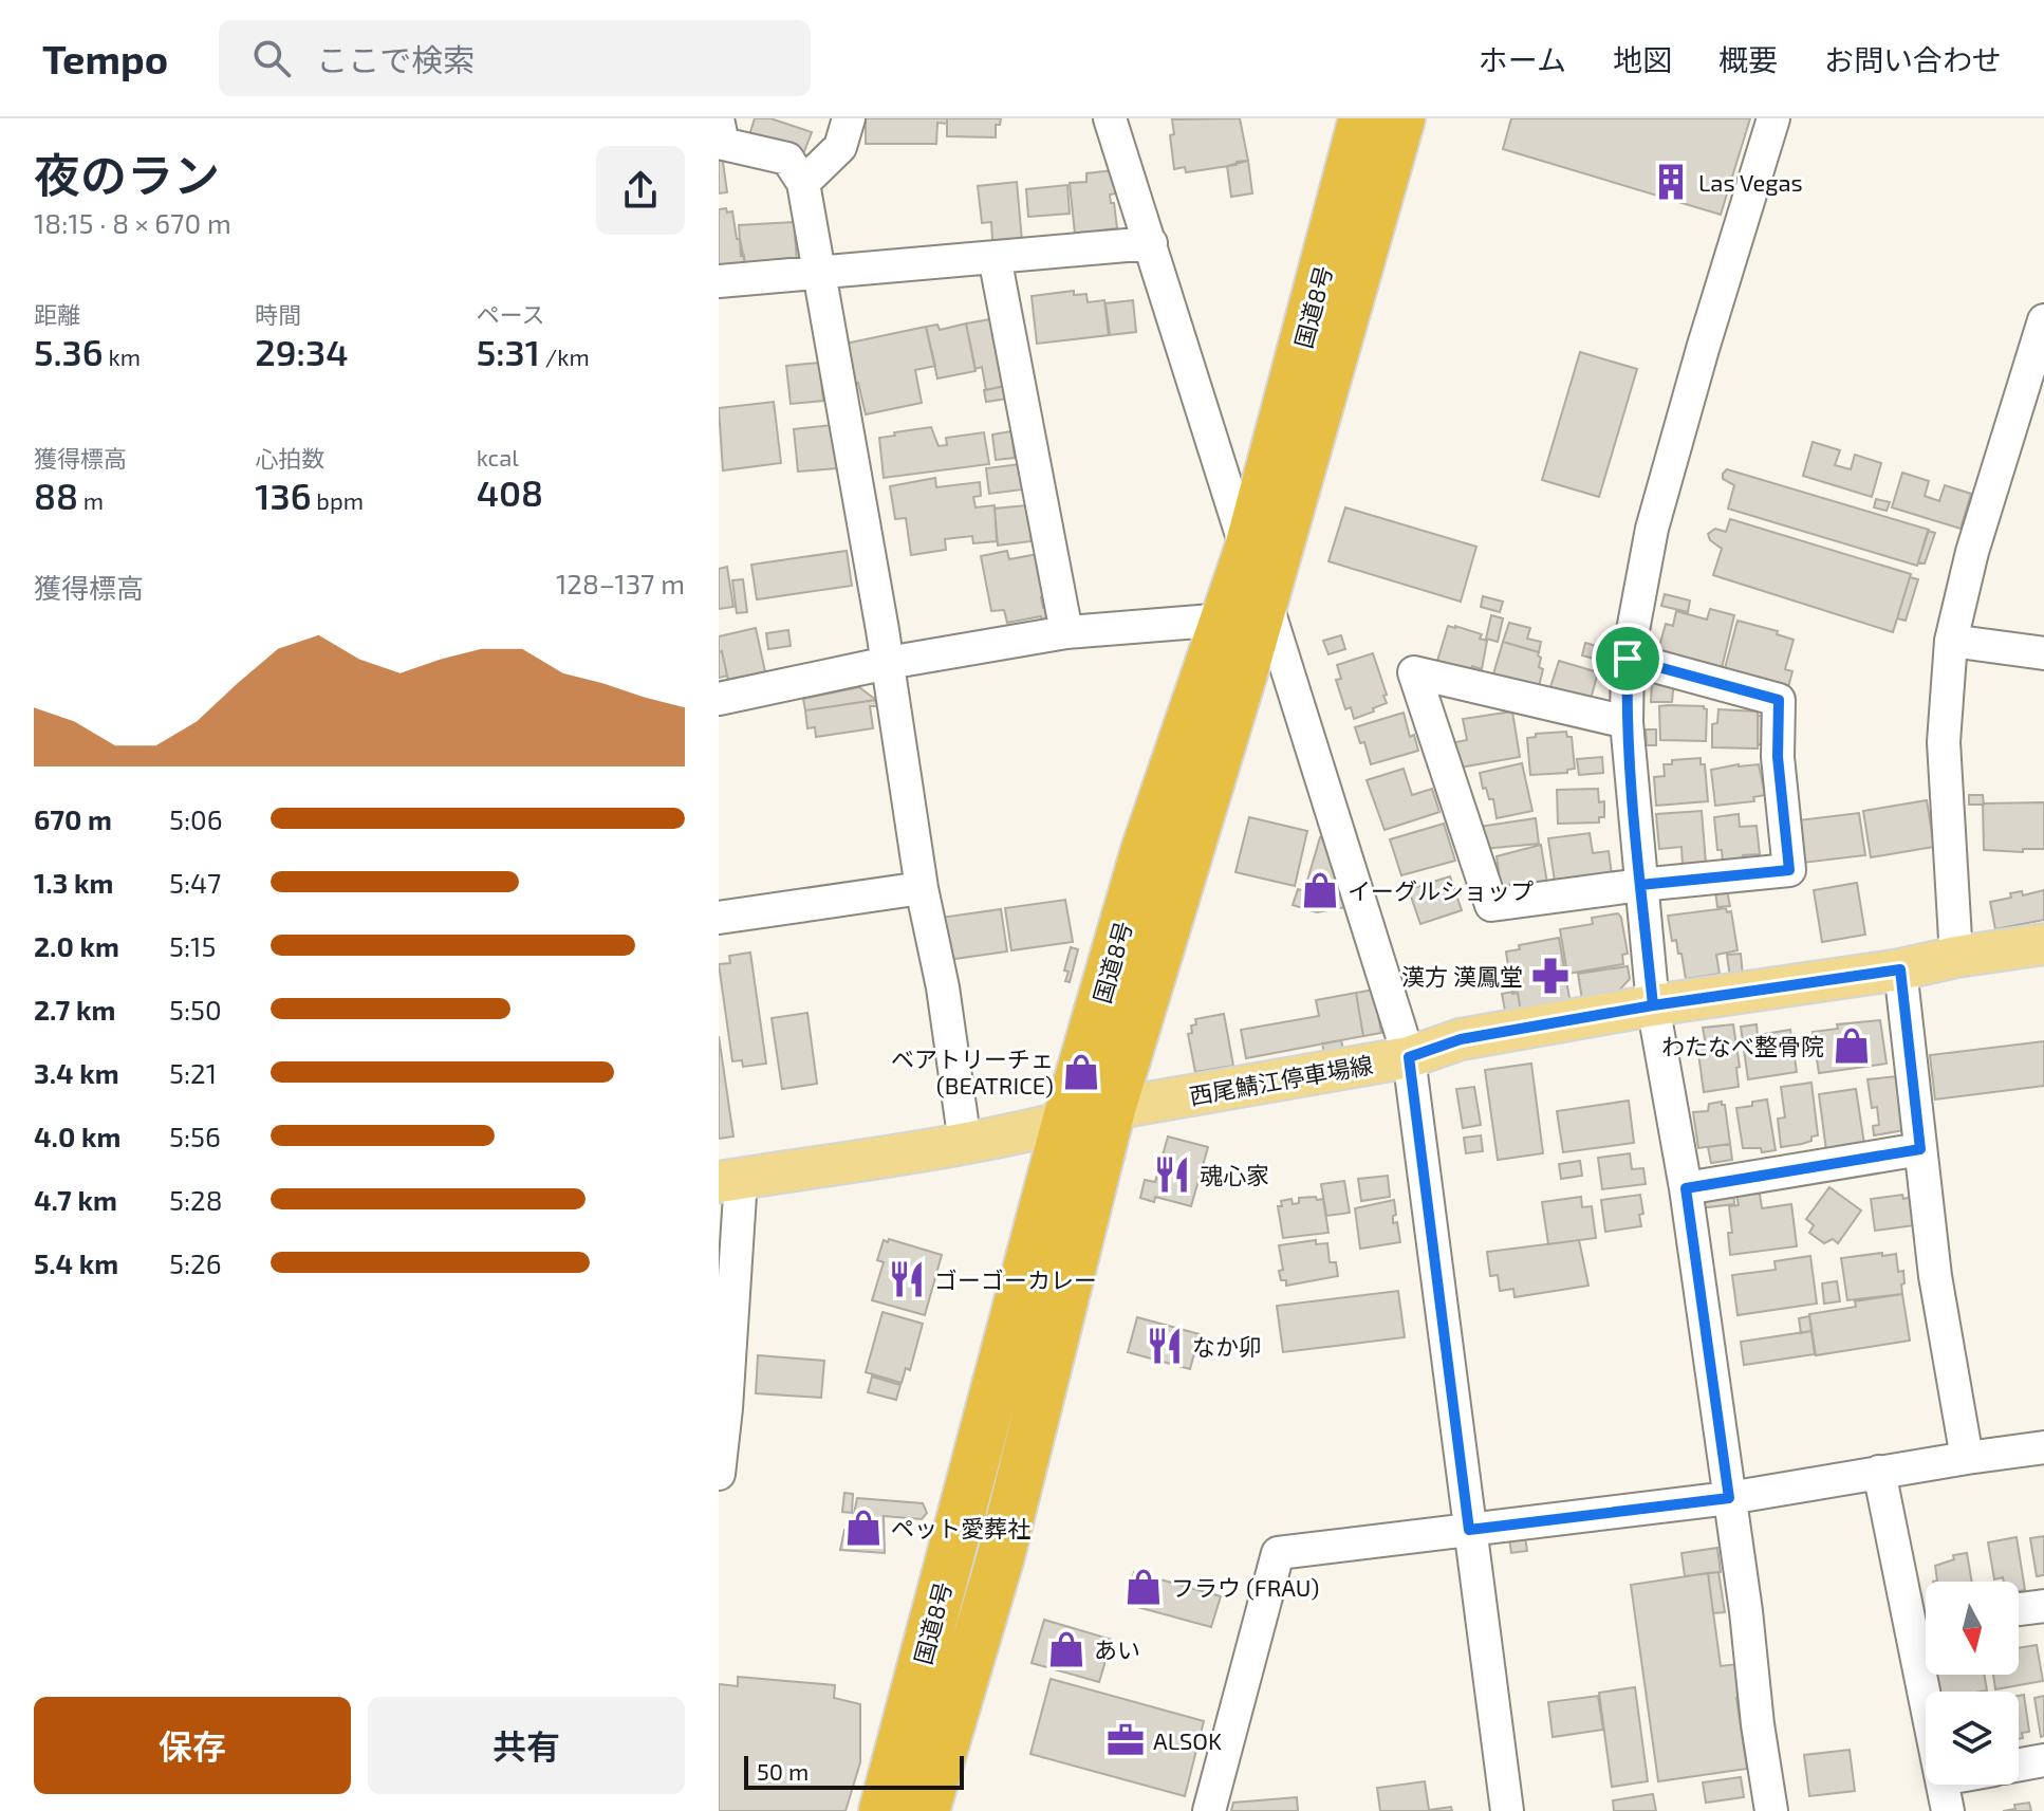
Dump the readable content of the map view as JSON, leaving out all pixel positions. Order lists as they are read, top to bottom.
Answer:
{
  "streets": {
    "highway": ["国道8号"],
    "main road": ["西尾鯖江停車場線"]
  },
  "crossings": [
    ["国道8号", "西尾鯖江停車場線"]
  ],
  "places": {
    "building": ["Las Vegas"],
    "shop": [
      "イーグルショップ",
      "わたなべ整骨院",
      "ベアトリーチェ (BEATRICE)",
      "ペット愛葬社",
      "フラウ (FRAU)",
      "あい"
    ],
    "pharmacy": ["漢方 漢鳳堂"],
    "restaurant": ["魂心家", "ゴーゴーカレー", "なか卯"],
    "office": ["ALSOK"]
  },
  "scale_bar": "50 m",
  "north": "bottom",
  "page": {
    "header": "Tempo",
    "search": "ここで検索",
    "nav": [
      "ホーム",
      "地図",
      "概要",
      "お問い合わせ"
    ],
    "heading": ["夜のラン", "18:15 · 8 × 670 m"],
    "stats": [
      ["距離", "5.36 km"],
      ["時間", "29:34"],
      ["ペース", "5:31 /km"],
      ["獲得標高", "88 m"],
      ["心拍数", "136 bpm"],
      ["kcal", "408"]
    ],
    "chart": ["獲得標高", "128–137 m"],
    "list": [
      {
        "name": "670 m",
        "note": "5:06"
      },
      {
        "name": "1.3 km",
        "note": "5:47"
      },
      {
        "name": "2.0 km",
        "note": "5:15"
      },
      {
        "name": "2.7 km",
        "note": "5:50"
      },
      {
        "name": "3.4 km",
        "note": "5:21"
      },
      {
        "name": "4.0 km",
        "note": "5:56"
      },
      {
        "name": "4.7 km",
        "note": "5:28"
      },
      {
        "name": "5.4 km",
        "note": "5:26"
      }
    ],
    "buttons": ["保存", "共有"],
    "scale": "50 m"
  }
}
